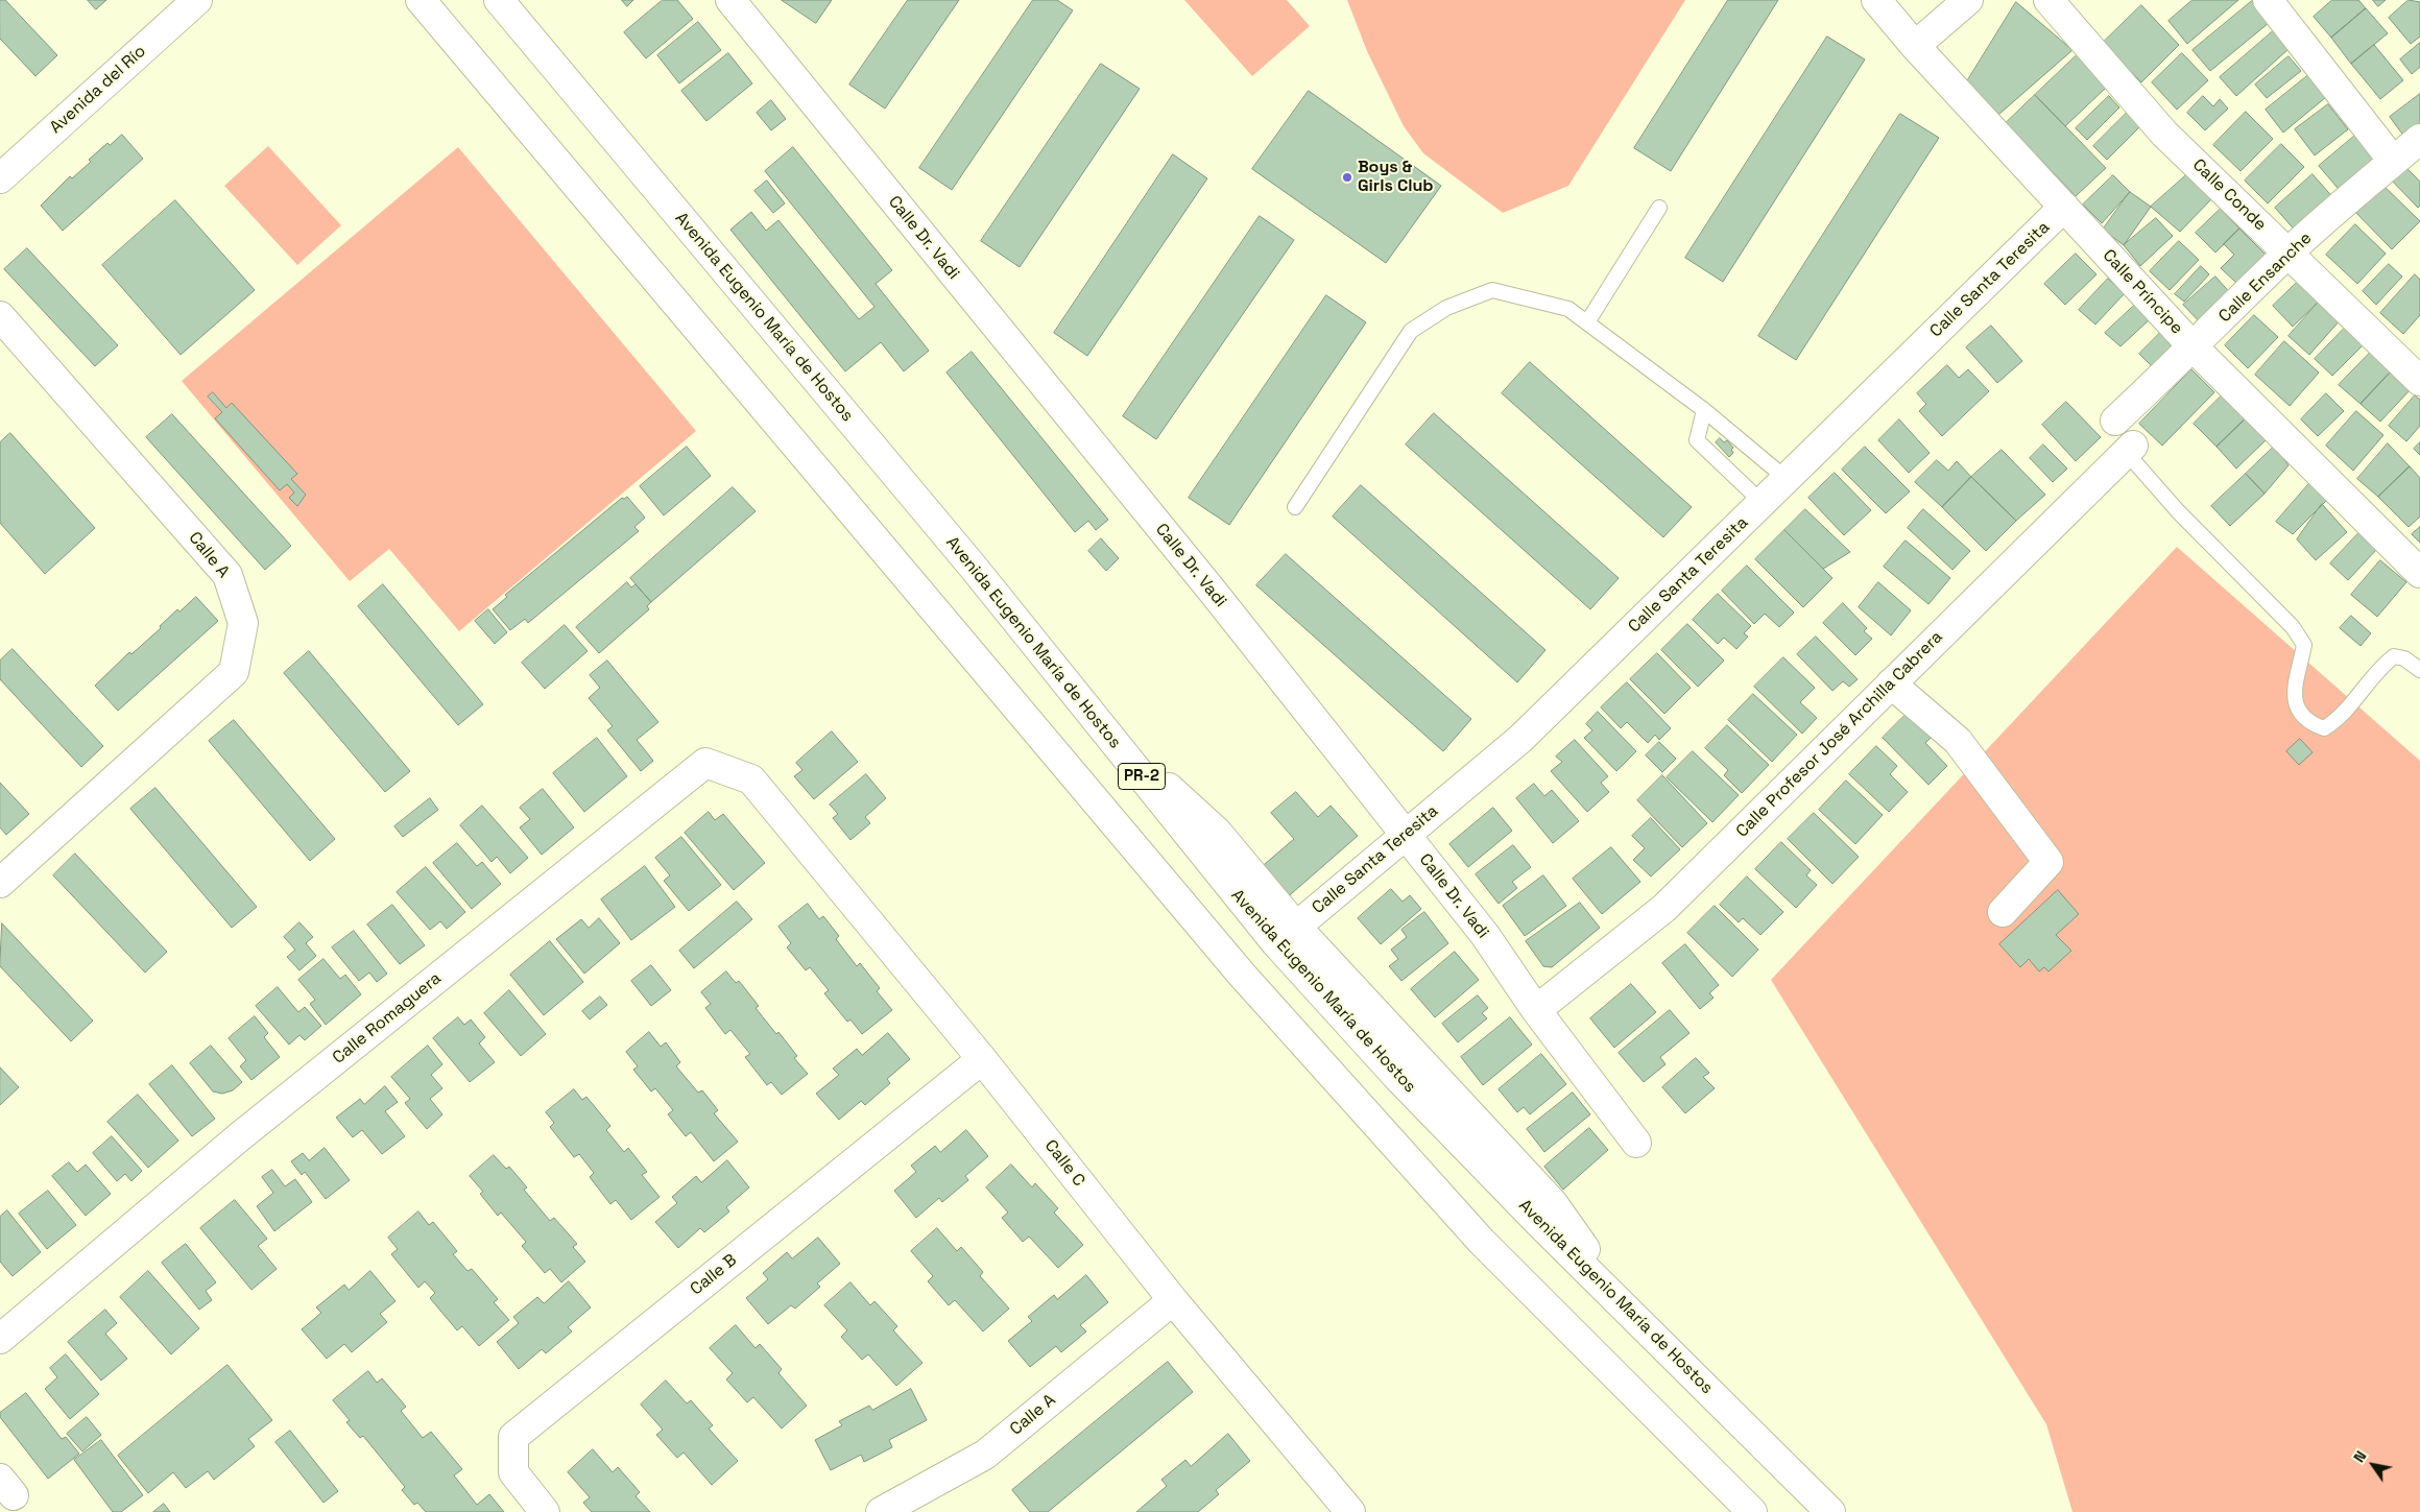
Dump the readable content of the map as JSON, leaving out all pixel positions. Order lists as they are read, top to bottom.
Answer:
{
  "streets": {
    "main road": [
      "Avenida del Río",
      "Calle Conde",
      "Calle Dr. Vadi",
      "Calle Ensanche",
      "Calle Santa Teresita",
      "Calle Príncipe",
      "Avenida Eugenio María de Hostos",
      "Calle A",
      "Calle Profesor José Archilla Cabrera",
      "PR-2",
      "Calle Romaguera",
      "Calle C",
      "Calle B"
    ]
  },
  "crossings": [
    ["Calle Conde", "Calle Ensanche"],
    ["Calle Dr. Vadi", "Calle Santa Teresita"],
    ["Calle Dr. Vadi", "Calle Profesor José Archilla Cabrera"],
    ["Calle Ensanche", "Calle Príncipe"],
    ["Calle Ensanche", "Calle Profesor José Archilla Cabrera"],
    ["Calle Santa Teresita", "Calle Príncipe"],
    ["Calle A", "Calle C"],
    ["Calle Romaguera", "Calle C"],
    ["Calle C", "Calle B"]
  ],
  "places": ["Boys & Girls Club"],
  "north": "top left"
}
